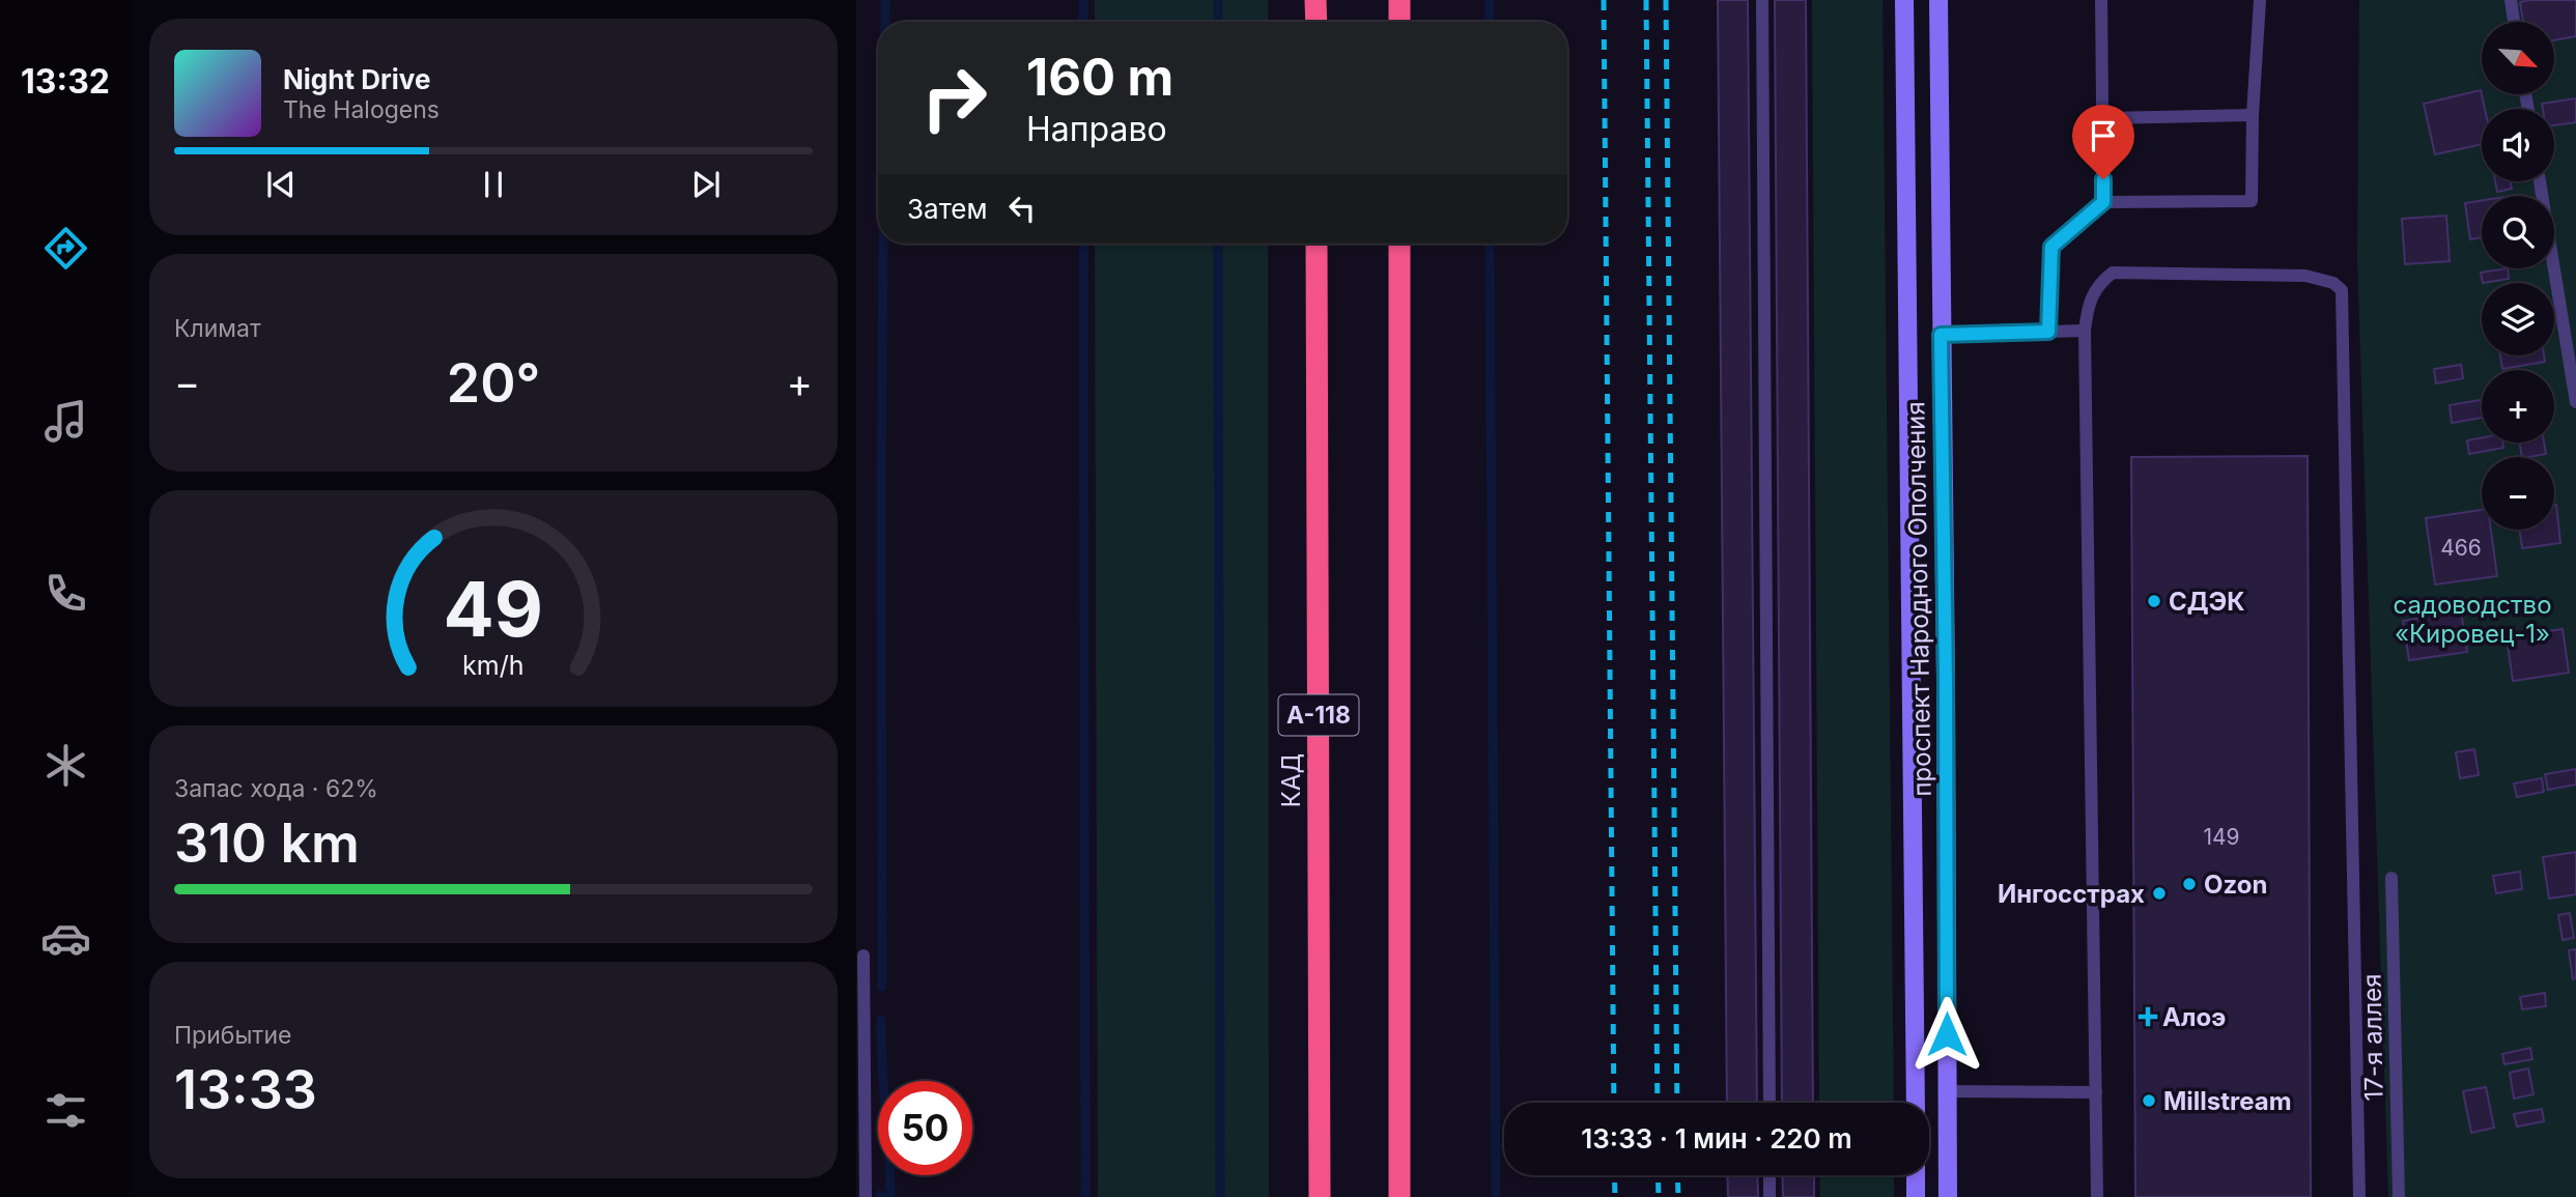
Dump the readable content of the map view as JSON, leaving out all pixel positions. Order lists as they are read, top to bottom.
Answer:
{
  "streets": {
    "highway": ["А-118", "КАД"],
    "main road": ["проспект Народного Ополчения"],
    "lane": ["17-я аллея"]
  },
  "parks": ["садоводство «Кировец-1»"],
  "places": {
    "other": [
      "СДЭК",
      "Ozon",
      "Ингосстрах",
      "Millstream"
    ],
    "health": ["Алоэ"]
  },
  "house_numbers": ["466", "149"],
  "north": "bottom right",
  "page": {
    "tabs": "13:32",
    "map_buttons": ["+", "−"],
    "turn": ["160 m", "Направо"],
    "song": ["Night Drive", "The Halogens"],
    "then": "Затем",
    "tile": [
      "Климат",
      ["Запас хода · 62%", "310 km"],
      ["Прибытие", "13:33"]
    ],
    "heat": ["−", "20°", "+"],
    "limit": "50",
    "trip": "13:33 · 1 мин · 220 m",
    "gauge": ["49", "km/h"]
  }
}
